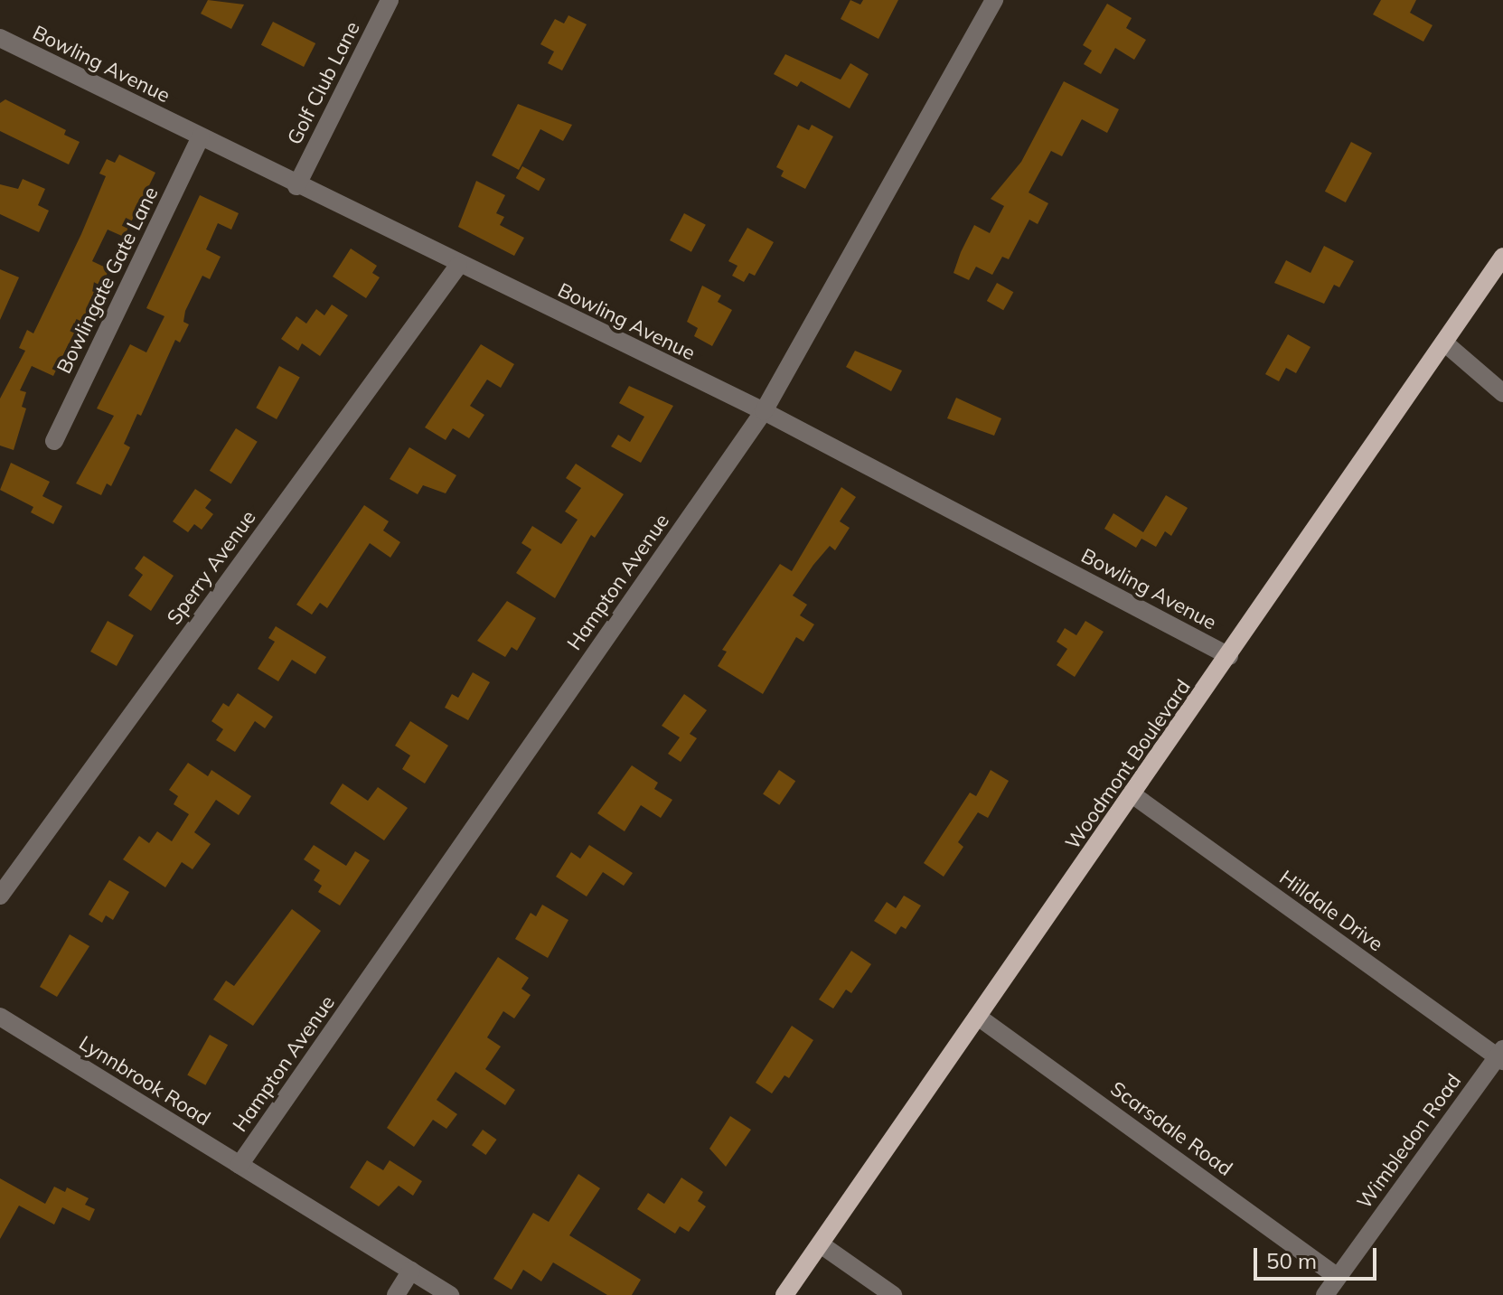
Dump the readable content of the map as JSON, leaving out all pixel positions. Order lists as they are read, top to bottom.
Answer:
{
  "streets": {
    "main road": ["Woodmont Boulevard"],
    "street": [
      "Bowling Avenue",
      "Golf Club Lane",
      "Bowlingate Gate Lane",
      "Sperry Avenue",
      "Hampton Avenue",
      "Hilldale Drive",
      "Lynnbrook Road",
      "Scarsdale Road",
      "Wimbledon Road"
    ]
  },
  "crossings": [
    ["Bowling Avenue", "Golf Club Lane"],
    ["Bowling Avenue", "Bowlingate Gate Lane"],
    ["Bowling Avenue", "Sperry Avenue"],
    ["Bowling Avenue", "Hampton Avenue"],
    ["Bowling Avenue", "Woodmont Boulevard"],
    ["Hampton Avenue", "Lynnbrook Road"],
    ["Woodmont Boulevard", "Hilldale Drive"],
    ["Woodmont Boulevard", "Scarsdale Road"],
    ["Hilldale Drive", "Wimbledon Road"],
    ["Scarsdale Road", "Wimbledon Road"]
  ],
  "scale_bar": "50 m"
}
